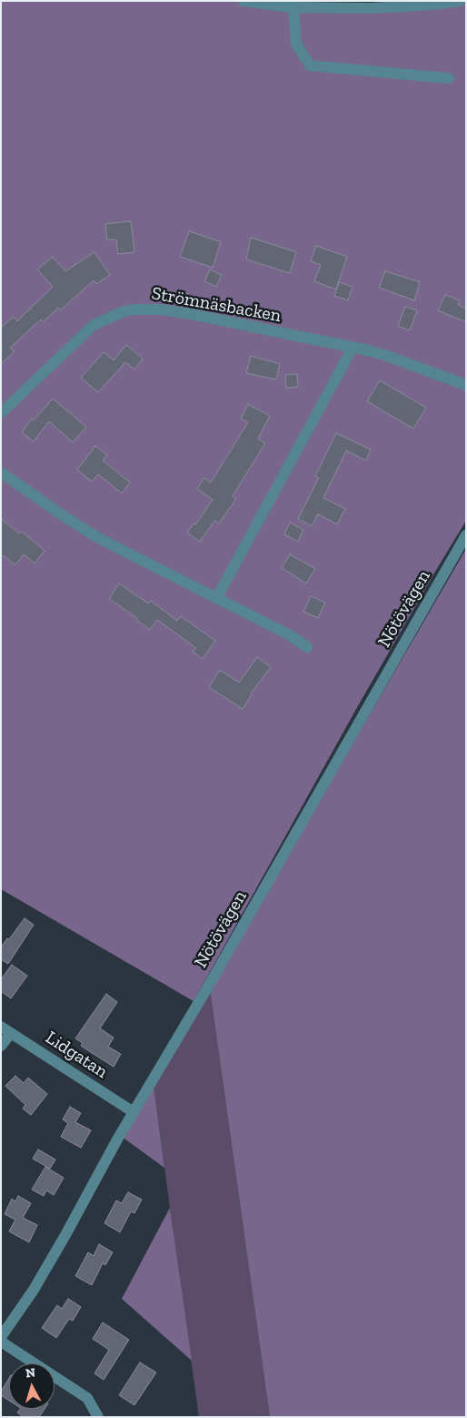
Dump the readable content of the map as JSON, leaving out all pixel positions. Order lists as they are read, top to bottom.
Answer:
{
  "streets": {
    "street": ["Strömnäsbacken", "Nötövägen", "Lidgatan"]
  },
  "crossings": [
    ["Nötövägen", "Lidgatan"]
  ],
  "north": "top"
}
